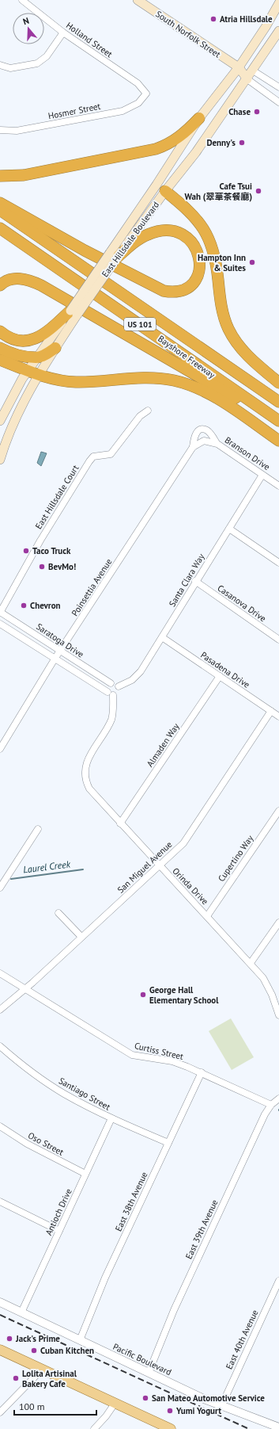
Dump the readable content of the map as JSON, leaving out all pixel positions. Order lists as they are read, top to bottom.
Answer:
{
  "streets": {
    "highway": ["US 101", "Bayshore Freeway"],
    "main road": ["South Norfolk Street", "East Hillsdale Boulevard"],
    "street": [
      "Holland Street",
      "Hosmer Street",
      "Branson Drive",
      "East Hillsdale Court",
      "Santa Clara Way",
      "Poinsettia Avenue",
      "Casanova Drive",
      "Saratoga Drive",
      "Pasadena Drive",
      "Almaden Way",
      "Cupertino Way",
      "San Miguel Avenue",
      "Orinda Drive",
      "Curtiss Street",
      "Santiago Street",
      "Oso Street",
      "East 38th Avenue",
      "Antioch Drive",
      "East 39th Avenue",
      "East 40th Avenue",
      "Pacific Boulevard"
    ]
  },
  "crossings": [
    ["South Norfolk Street", "East Hillsdale Boulevard"],
    ["Holland Street", "Hosmer Street"],
    ["Branson Drive", "Santa Clara Way"],
    ["Branson Drive", "Poinsettia Avenue"],
    ["East Hillsdale Court", "Saratoga Drive"],
    ["Santa Clara Way", "Casanova Drive"],
    ["Santa Clara Way", "Saratoga Drive"],
    ["Santa Clara Way", "Pasadena Drive"],
    ["Santa Clara Way", "Orinda Drive"],
    ["Poinsettia Avenue", "Saratoga Drive"],
    ["Saratoga Drive", "Orinda Drive"],
    ["Pasadena Drive", "Almaden Way"],
    ["Pasadena Drive", "San Miguel Avenue"],
    ["Almaden Way", "Orinda Drive"],
    ["Cupertino Way", "Orinda Drive"],
    ["San Miguel Avenue", "Orinda Drive"],
    ["San Miguel Avenue", "Curtiss Street"],
    ["Curtiss Street", "East 38th Avenue"],
    ["Curtiss Street", "East 39th Avenue"],
    ["Santiago Street", "East 38th Avenue"],
    ["Santiago Street", "Antioch Drive"],
    ["Oso Street", "Antioch Drive"],
    ["East 38th Avenue", "Pacific Boulevard"],
    ["Antioch Drive", "Pacific Boulevard"],
    ["East 39th Avenue", "Pacific Boulevard"],
    ["East 40th Avenue", "Pacific Boulevard"]
  ],
  "water": ["Laurel Creek"],
  "places": [
    "Atria Hillsdale",
    "Chase",
    "Denny's",
    "Cafe Tsui Wah (翠華茶餐廳)",
    "Hampton Inn & Suites",
    "Taco Truck",
    "BevMo!",
    "Chevron",
    "George Hall Elementary School",
    "Jack's Prime",
    "Cuban Kitchen",
    "Lolita Artisinal Bakery Cafe",
    "San Mateo Automotive Service",
    "Yumi Yogurt"
  ],
  "scale_bar": "100 m",
  "north": "top"
}
